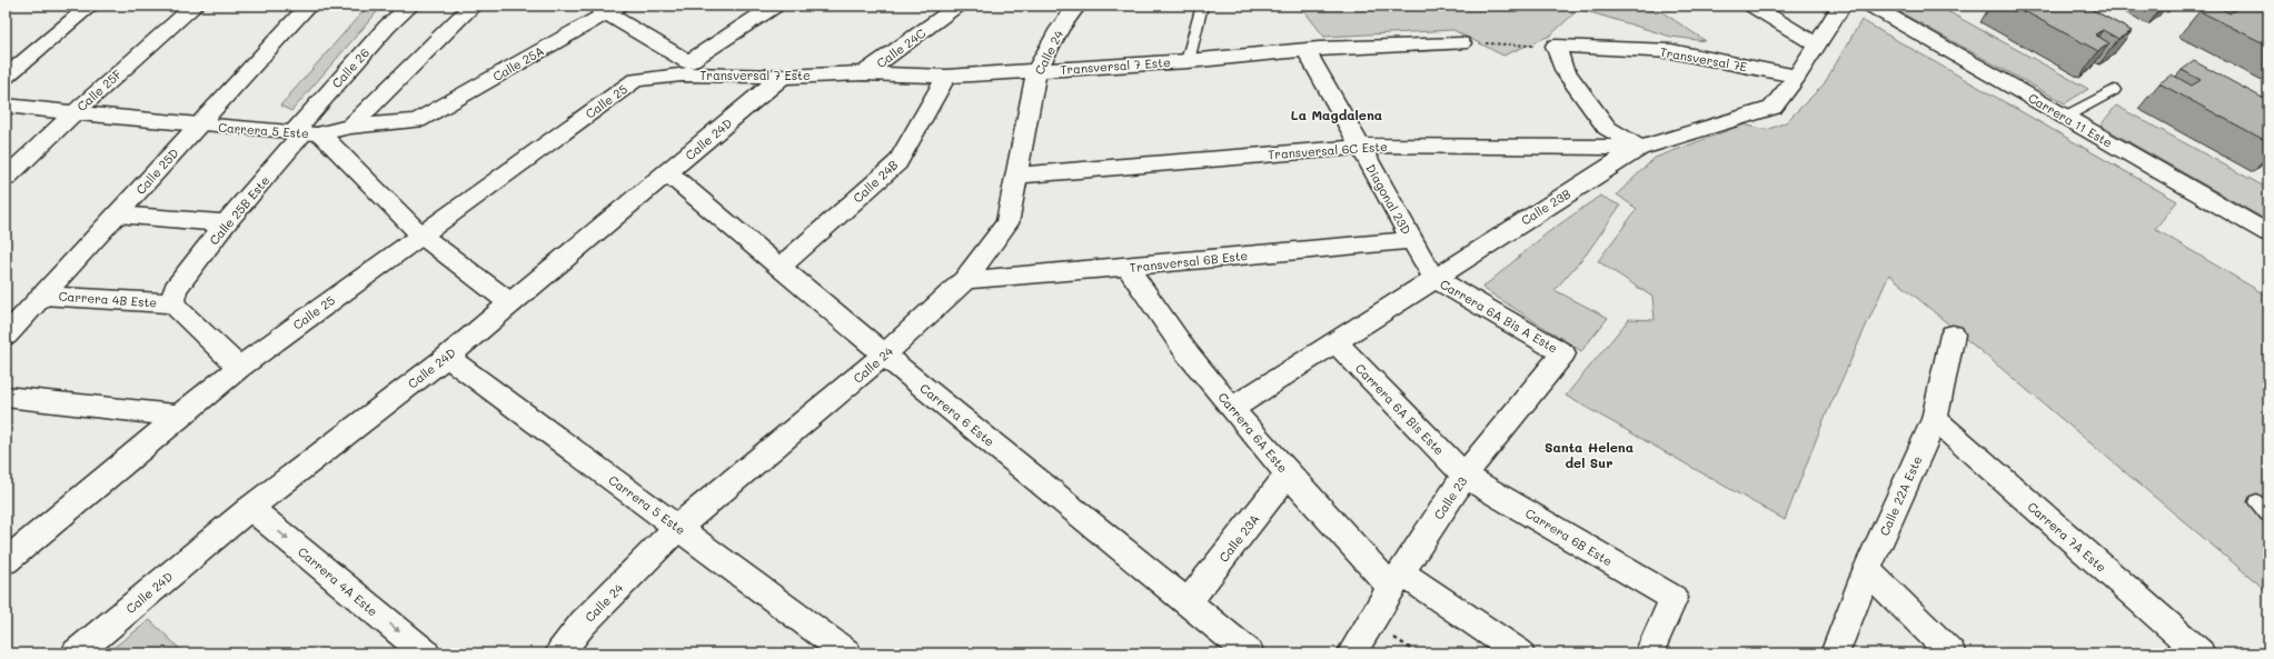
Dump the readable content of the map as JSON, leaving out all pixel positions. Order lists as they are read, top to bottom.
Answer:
{
  "streets": {
    "street": [
      "Calle 24C",
      "Calle 24",
      "Transversal 7E",
      "Calle 25A",
      "Transversal 7 Este",
      "Calle 26",
      "Calle 25F",
      "Calle 25",
      "Carrera 11 Este",
      "Carrera 5 Este",
      "Calle 24D",
      "Transversal 6C Este",
      "Calle 25D",
      "Calle 24B",
      "Diagonal 23D",
      "Calle 23B",
      "Calle 25B Este",
      "Transversal 6B Este",
      "Carrera 4B Este",
      "Carrera 6A Bis A Este",
      "Carrera 6A Bis Este",
      "Carrera 6 Este",
      "Carrera 6A Este",
      "Calle 22A Este",
      "Calle 23",
      "Carrera 6B Este",
      "Carrera 7A Este",
      "Calle 23A",
      "Carrera 4A Este"
    ]
  },
  "crossings": [
    ["Calle 24C", "Transversal 7 Este"],
    ["Calle 24", "Transversal 7 Este"],
    ["Calle 24", "Carrera 5 Este"],
    ["Calle 24", "Transversal 6C Este"],
    ["Calle 24", "Transversal 6B Este"],
    ["Calle 24", "Carrera 6 Este"],
    ["Transversal 7E", "Calle 23B"],
    ["Transversal 7 Este", "Calle 25"],
    ["Transversal 7 Este", "Calle 24D"],
    ["Transversal 7 Este", "Calle 24B"],
    ["Transversal 7 Este", "Diagonal 23D"],
    ["Calle 26", "Carrera 5 Este"],
    ["Calle 26", "Calle 25B Este"],
    ["Calle 25F", "Carrera 5 Este"],
    ["Calle 25", "Carrera 5 Este"],
    ["Carrera 5 Este", "Calle 24D"],
    ["Carrera 5 Este", "Calle 25D"],
    ["Carrera 5 Este", "Calle 25B Este"],
    ["Calle 24D", "Carrera 6 Este"],
    ["Calle 24D", "Carrera 4A Este"],
    ["Transversal 6C Este", "Diagonal 23D"],
    ["Transversal 6C Este", "Calle 23B"],
    ["Calle 25D", "Carrera 4B Este"],
    ["Calle 24B", "Carrera 6 Este"],
    ["Diagonal 23D", "Calle 23B"],
    ["Diagonal 23D", "Transversal 6B Este"],
    ["Diagonal 23D", "Carrera 6A Bis A Este"],
    ["Calle 23B", "Carrera 6A Bis A Este"],
    ["Calle 23B", "Carrera 6A Bis Este"],
    ["Calle 23B", "Carrera 6A Este"],
    ["Calle 25B Este", "Carrera 4B Este"],
    ["Transversal 6B Este", "Carrera 6A Este"],
    ["Carrera 6A Bis A Este", "Calle 23"],
    ["Carrera 6A Bis Este", "Calle 23"],
    ["Carrera 6A Bis Este", "Carrera 6B Este"],
    ["Carrera 6 Este", "Calle 23A"],
    ["Carrera 6A Este", "Calle 23"],
    ["Carrera 6A Este", "Calle 23A"],
    ["Calle 22A Este", "Carrera 7A Este"],
    ["Calle 23", "Carrera 6B Este"]
  ],
  "one_way": ["Carrera 4A Este"],
  "districts": ["La Magdalena", "Santa Helena del Sur"]
}
